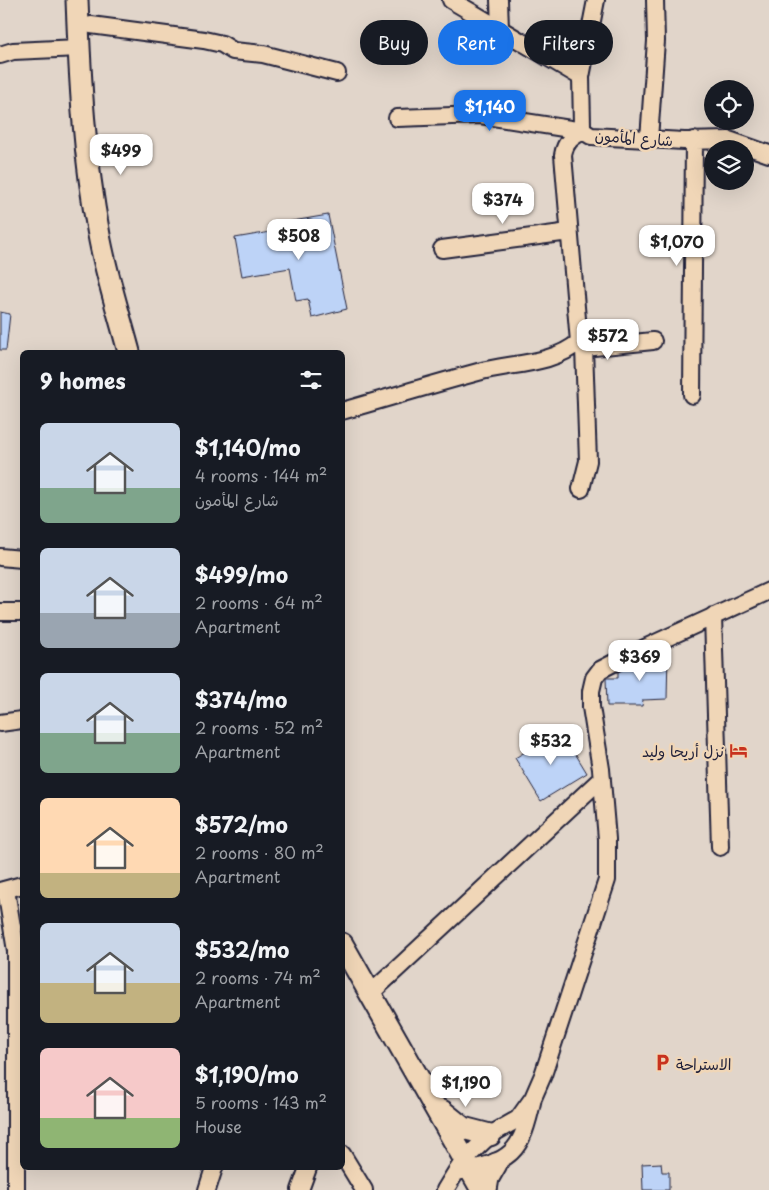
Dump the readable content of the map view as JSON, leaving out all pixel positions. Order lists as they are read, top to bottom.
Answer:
{
  "streets": {
    "street": ["شارع المأمون"]
  },
  "places": {
    "hotel": ["نزل أريحا وليد"],
    "parking": ["الاستراحة"]
  },
  "page": {
    "chip": ["Buy", "Rent", "Filters"],
    "price": [
      "$1,140",
      "$499",
      "$374",
      "$508",
      "$1,070",
      "$572",
      "$369",
      "$532",
      "$1,190"
    ],
    "heading": "9 homes",
    "list": [
      {
        "name": "$1,140/mo",
        "note": "4 rooms · 144 m² · شارع المأمون"
      },
      {
        "name": "$499/mo",
        "note": "2 rooms · 64 m² · Apartment"
      },
      {
        "name": "$374/mo",
        "note": "2 rooms · 52 m² · Apartment"
      },
      {
        "name": "$572/mo",
        "note": "2 rooms · 80 m² · Apartment"
      },
      {
        "name": "$532/mo",
        "note": "2 rooms · 74 m² · Apartment"
      },
      {
        "name": "$1,190/mo",
        "note": "5 rooms · 143 m² · House"
      }
    ]
  }
}
